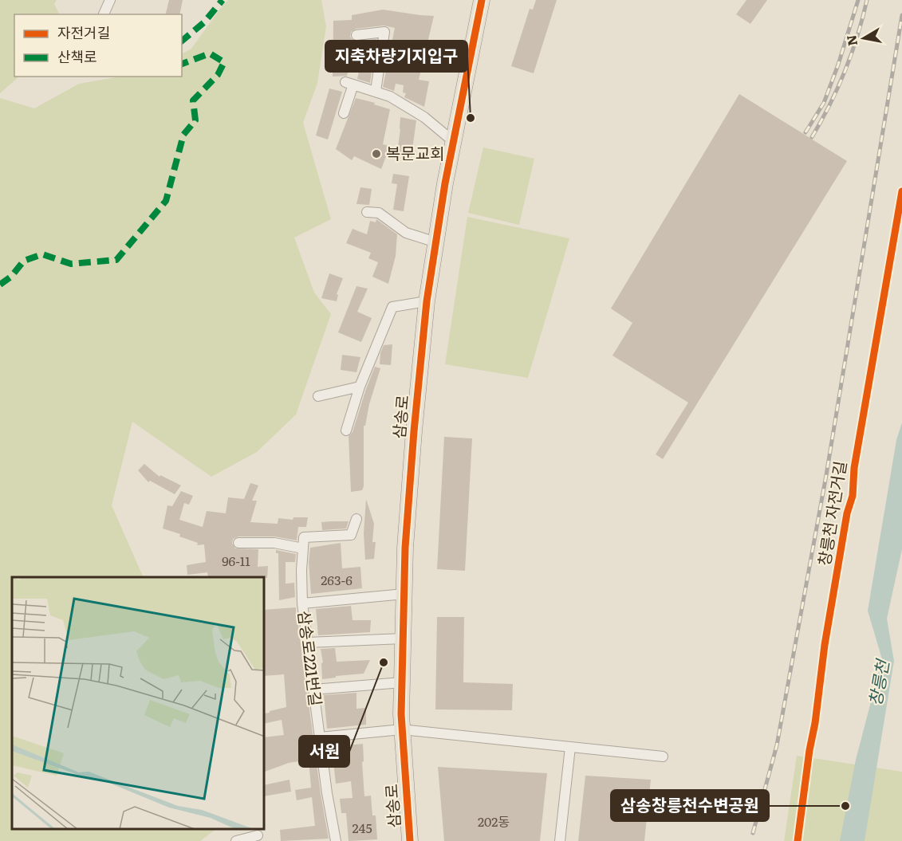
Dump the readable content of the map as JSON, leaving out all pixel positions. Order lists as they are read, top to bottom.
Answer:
{
  "streets": {
    "main road": ["삼송로"],
    "street": ["삼송로221번길"],
    "cycle path": ["창릉천 자전거길"]
  },
  "water": ["창릉천"],
  "places": [
    "지축차량기지입구",
    "복문교회",
    "서원",
    "삼송창릉천수변공원"
  ],
  "house_numbers": [
    "96-11",
    "263-6",
    "202동",
    "245"
  ],
  "legend": ["자전거길", "산책로"],
  "north": "left"
}
